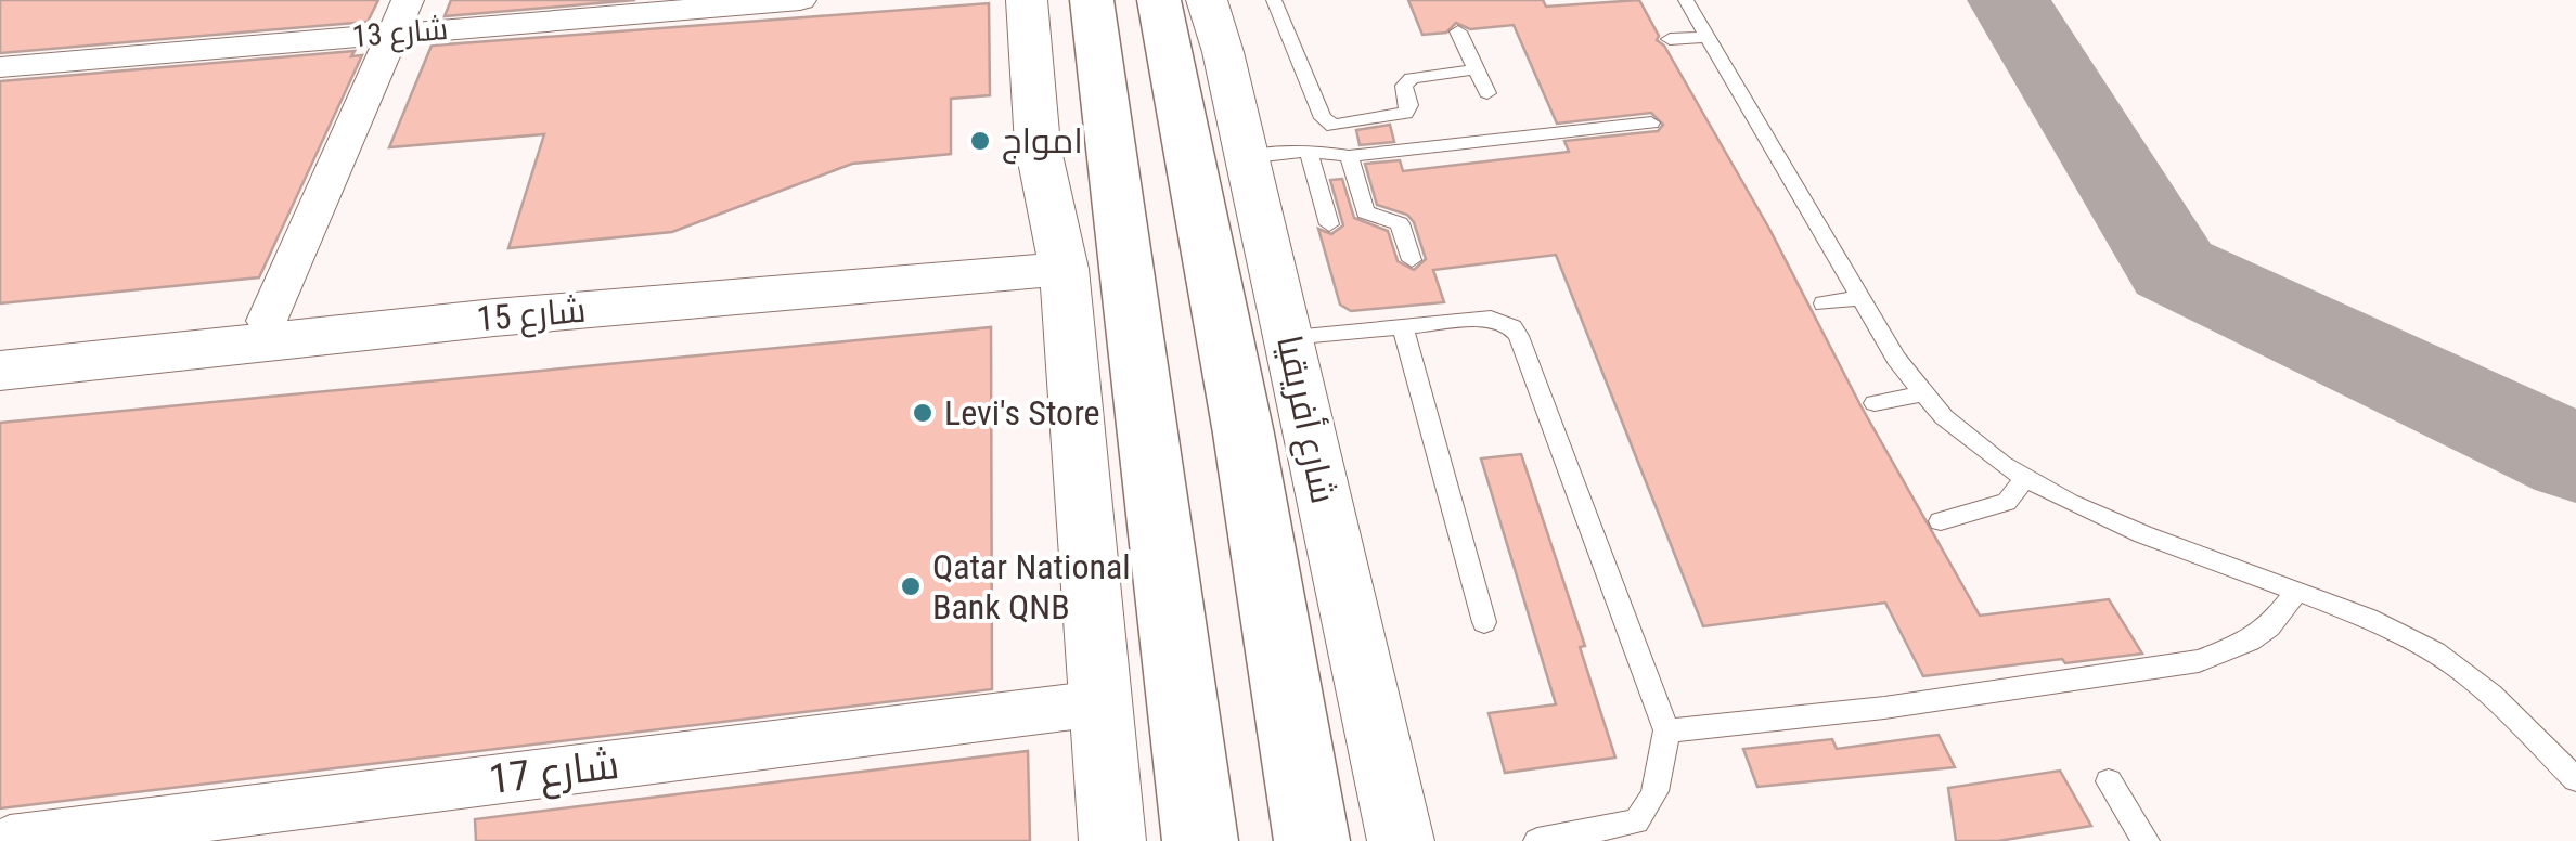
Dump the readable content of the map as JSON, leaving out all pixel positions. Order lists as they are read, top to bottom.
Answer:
{
  "streets": {
    "highway": ["شارع أفريقيا"],
    "street": ["شارع 13", "شارع 15", "شارع 17"]
  },
  "places": ["امواج", "Levi's Store", "Qatar National Bank QNB"]
}
